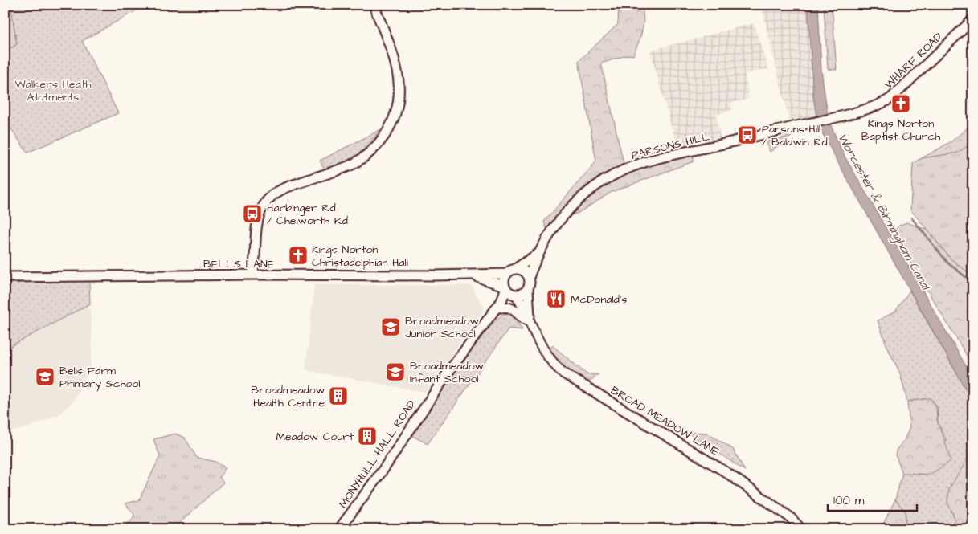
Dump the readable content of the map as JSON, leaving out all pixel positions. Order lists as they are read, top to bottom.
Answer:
{
  "streets": {
    "street": [
      "WHARF ROAD",
      "PARSONS HILL",
      "BELLS LANE",
      "BROAD MEADOW LANE",
      "MONYHULL HALL ROAD"
    ]
  },
  "crossings": [
    ["WHARF ROAD", "PARSONS HILL"],
    ["PARSONS HILL", "BELLS LANE"],
    ["PARSONS HILL", "BROAD MEADOW LANE"],
    ["PARSONS HILL", "MONYHULL HALL ROAD"],
    ["BELLS LANE", "BROAD MEADOW LANE"],
    ["BELLS LANE", "MONYHULL HALL ROAD"],
    ["BROAD MEADOW LANE", "MONYHULL HALL ROAD"]
  ],
  "water": ["Worcester & Birmingham Canal"],
  "parks": ["Walkers Heath Allotments"],
  "places": {
    "church": ["Kings Norton Baptist Church", "Kings Norton Christadelphian Hall"],
    "bus stop": ["Parsons Hill / Baldwin Rd", "Harbinger Rd / Chelworth Rd"],
    "restaurant": ["McDonald's"],
    "school or university": ["Broadmeadow Junior School", "Broadmeadow Infant School", "Bells Farm Primary School"],
    "building": ["Broadmeadow Health Centre", "Meadow Court"]
  },
  "scale_bar": "100 m"
}
